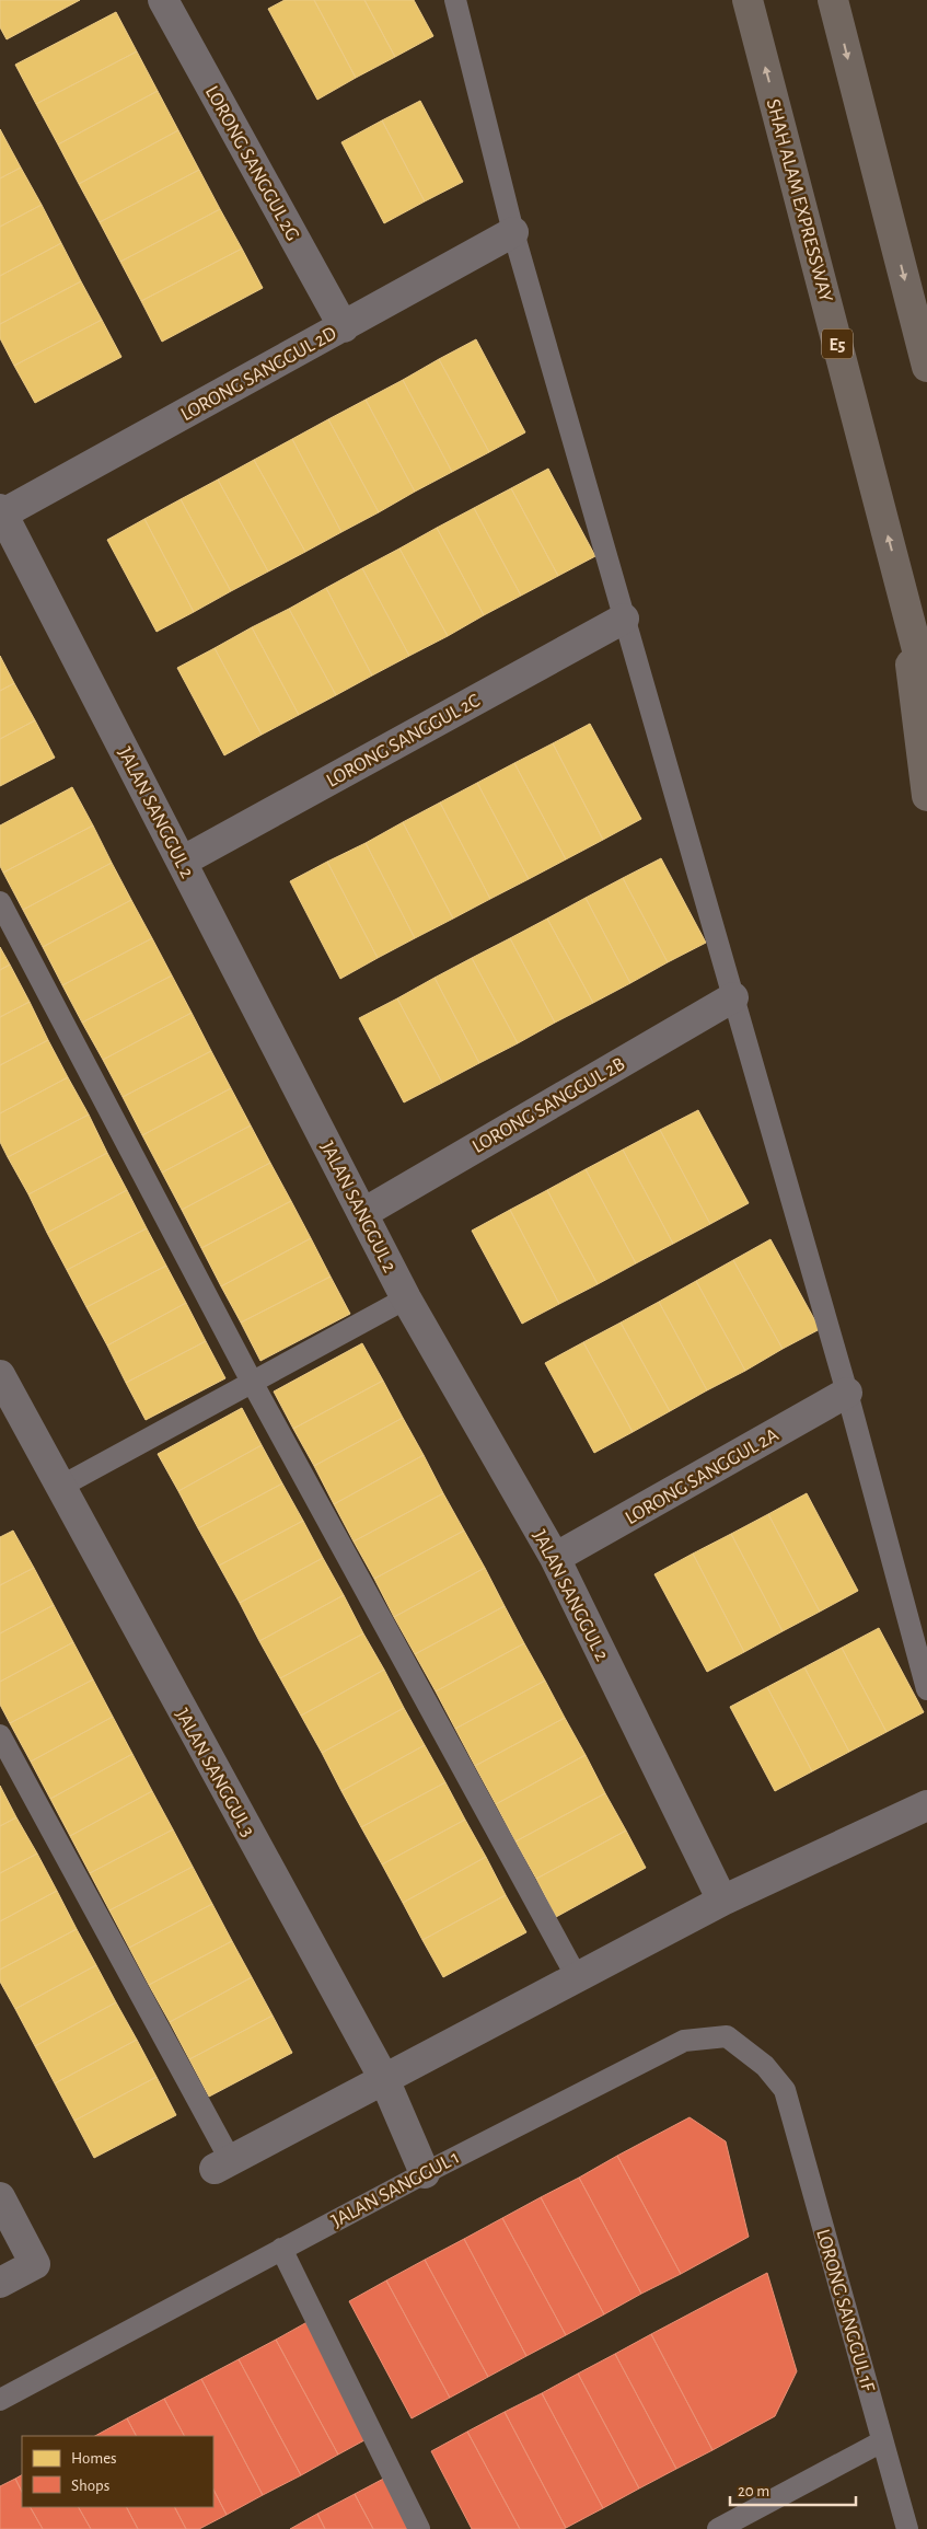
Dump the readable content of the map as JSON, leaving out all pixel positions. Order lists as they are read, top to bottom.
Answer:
{
  "streets": {
    "highway": ["SHAH ALAM EXPRESSWAY", "E5"],
    "street": [
      "LORONG SANGGUL 2G",
      "LORONG SANGGUL 2D",
      "LORONG SANGGUL 2C",
      "JALAN SANGGUL 2",
      "LORONG SANGGUL 2B",
      "LORONG SANGGUL 2A",
      "JALAN SANGGUL 3"
    ],
    "lane": ["JALAN SANGGUL 1", "LORONG SANGGUL 1F"]
  },
  "crossings": [
    ["LORONG SANGGUL 2G", "LORONG SANGGUL 2D"],
    ["LORONG SANGGUL 2D", "JALAN SANGGUL 2"],
    ["LORONG SANGGUL 2C", "JALAN SANGGUL 2"],
    ["JALAN SANGGUL 2", "LORONG SANGGUL 2B"],
    ["JALAN SANGGUL 2", "LORONG SANGGUL 2A"],
    ["JALAN SANGGUL 3", "JALAN SANGGUL 1"],
    ["JALAN SANGGUL 1", "LORONG SANGGUL 1F"]
  ],
  "legend": ["Homes", "Shops"],
  "scale_bar": "20 m"
}
